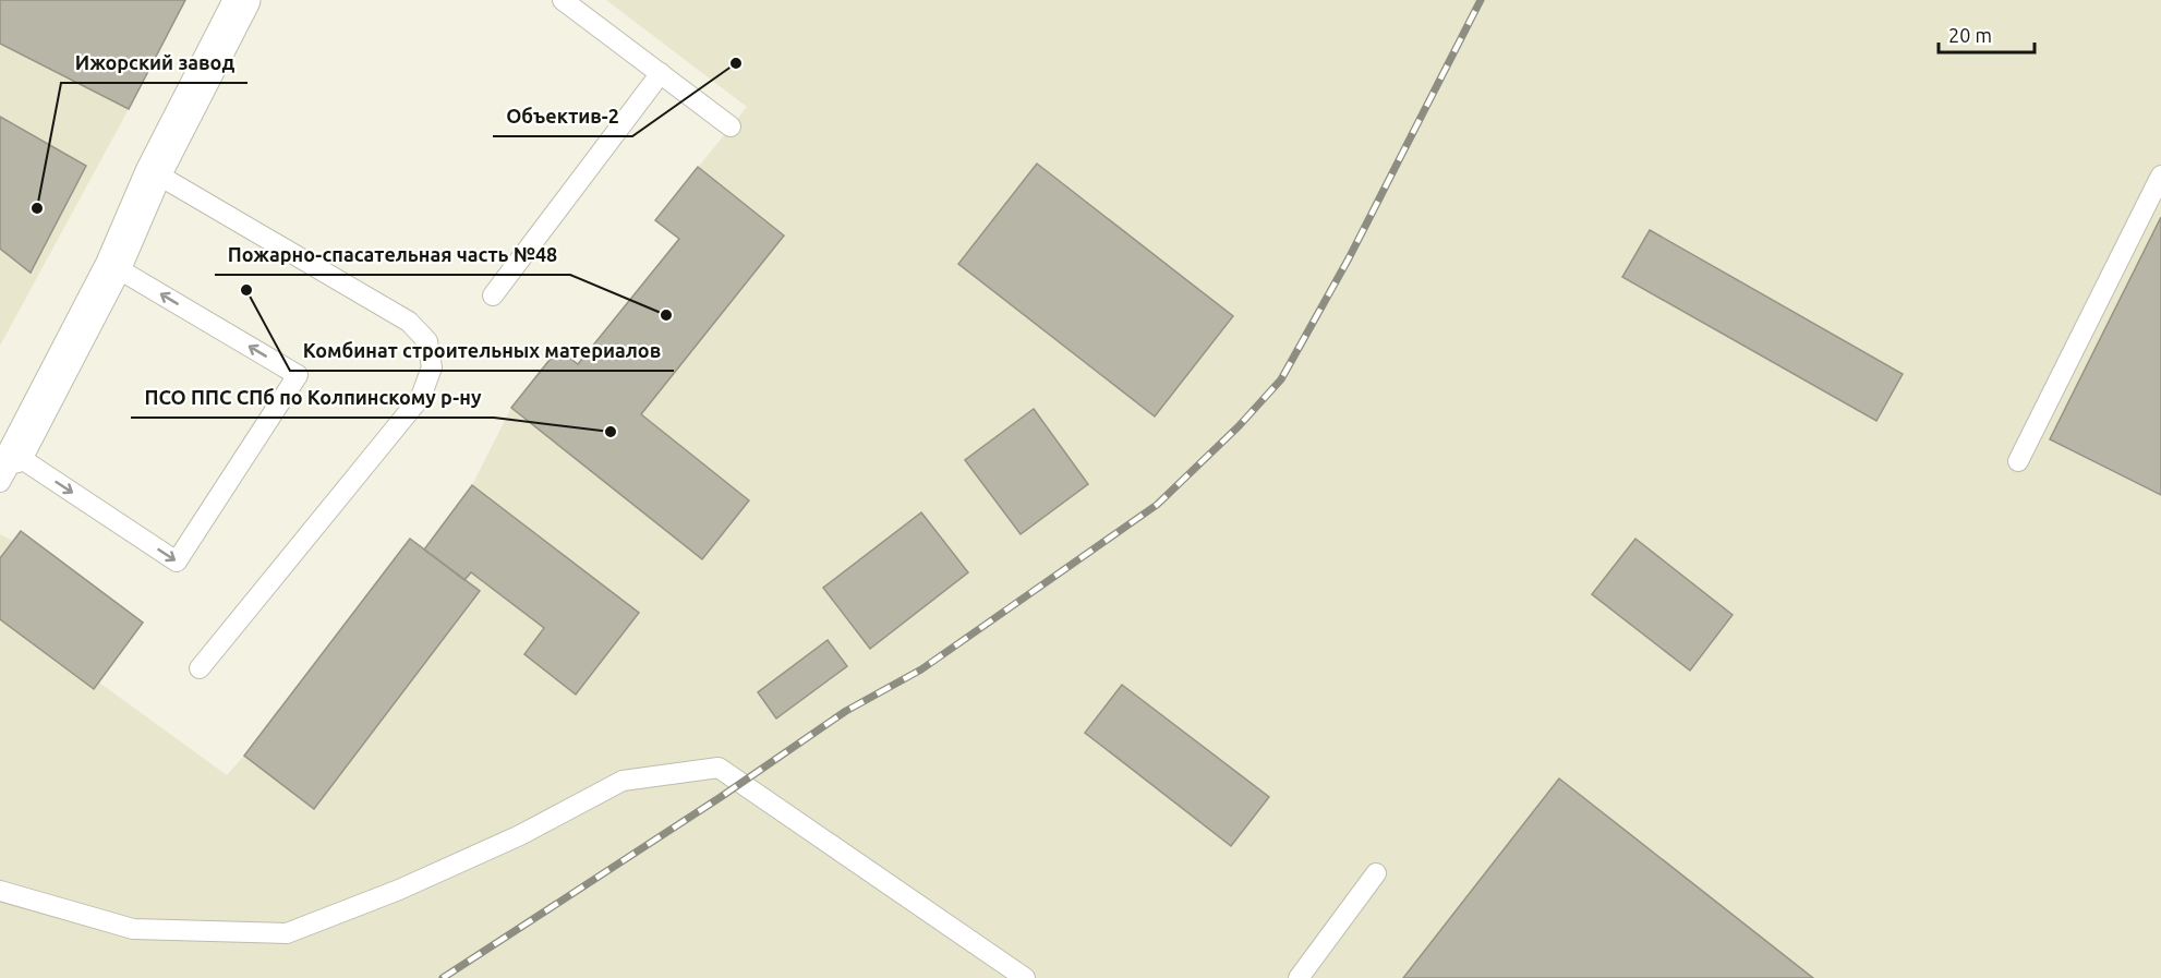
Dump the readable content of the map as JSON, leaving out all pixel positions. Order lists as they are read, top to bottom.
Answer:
{
  "places": [
    "Объектив-2",
    "Ижорский завод",
    "Комбинат строительных материалов",
    "Пожарно-спасательная часть №48",
    "ПСО ППС СПб по Колпинскому р-ну"
  ],
  "scale_bar": "20 m"
}
